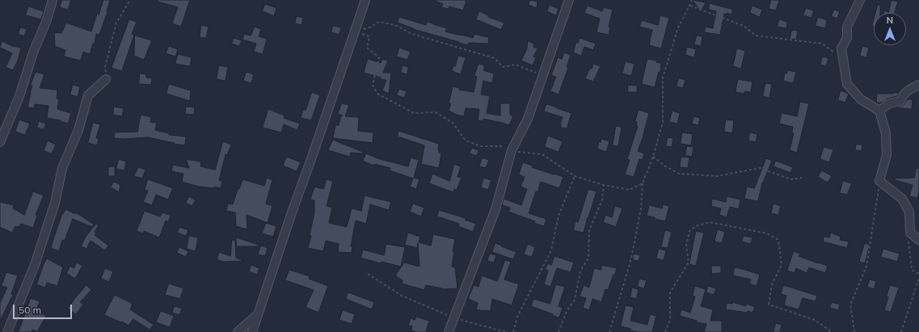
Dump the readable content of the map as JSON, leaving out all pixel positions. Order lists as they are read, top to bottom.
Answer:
{
  "scale_bar": "50 m",
  "north": "top"
}
